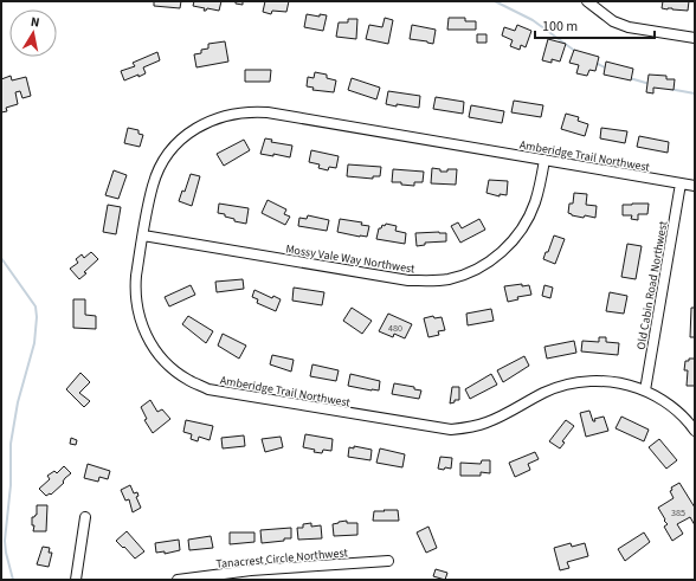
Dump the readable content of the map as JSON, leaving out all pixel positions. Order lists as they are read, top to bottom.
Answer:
{
  "streets": {
    "street": [
      "Amberidge Trail Northwest",
      "Mossy Vale Way Northwest",
      "Old Cabin Road Northwest",
      "Tanacrest Circle Northwest"
    ]
  },
  "crossings": [
    ["Amberidge Trail Northwest", "Mossy Vale Way Northwest"],
    ["Amberidge Trail Northwest", "Old Cabin Road Northwest"]
  ],
  "house_numbers": ["480", "385"],
  "scale_bar": "100 m",
  "north": "top"
}
